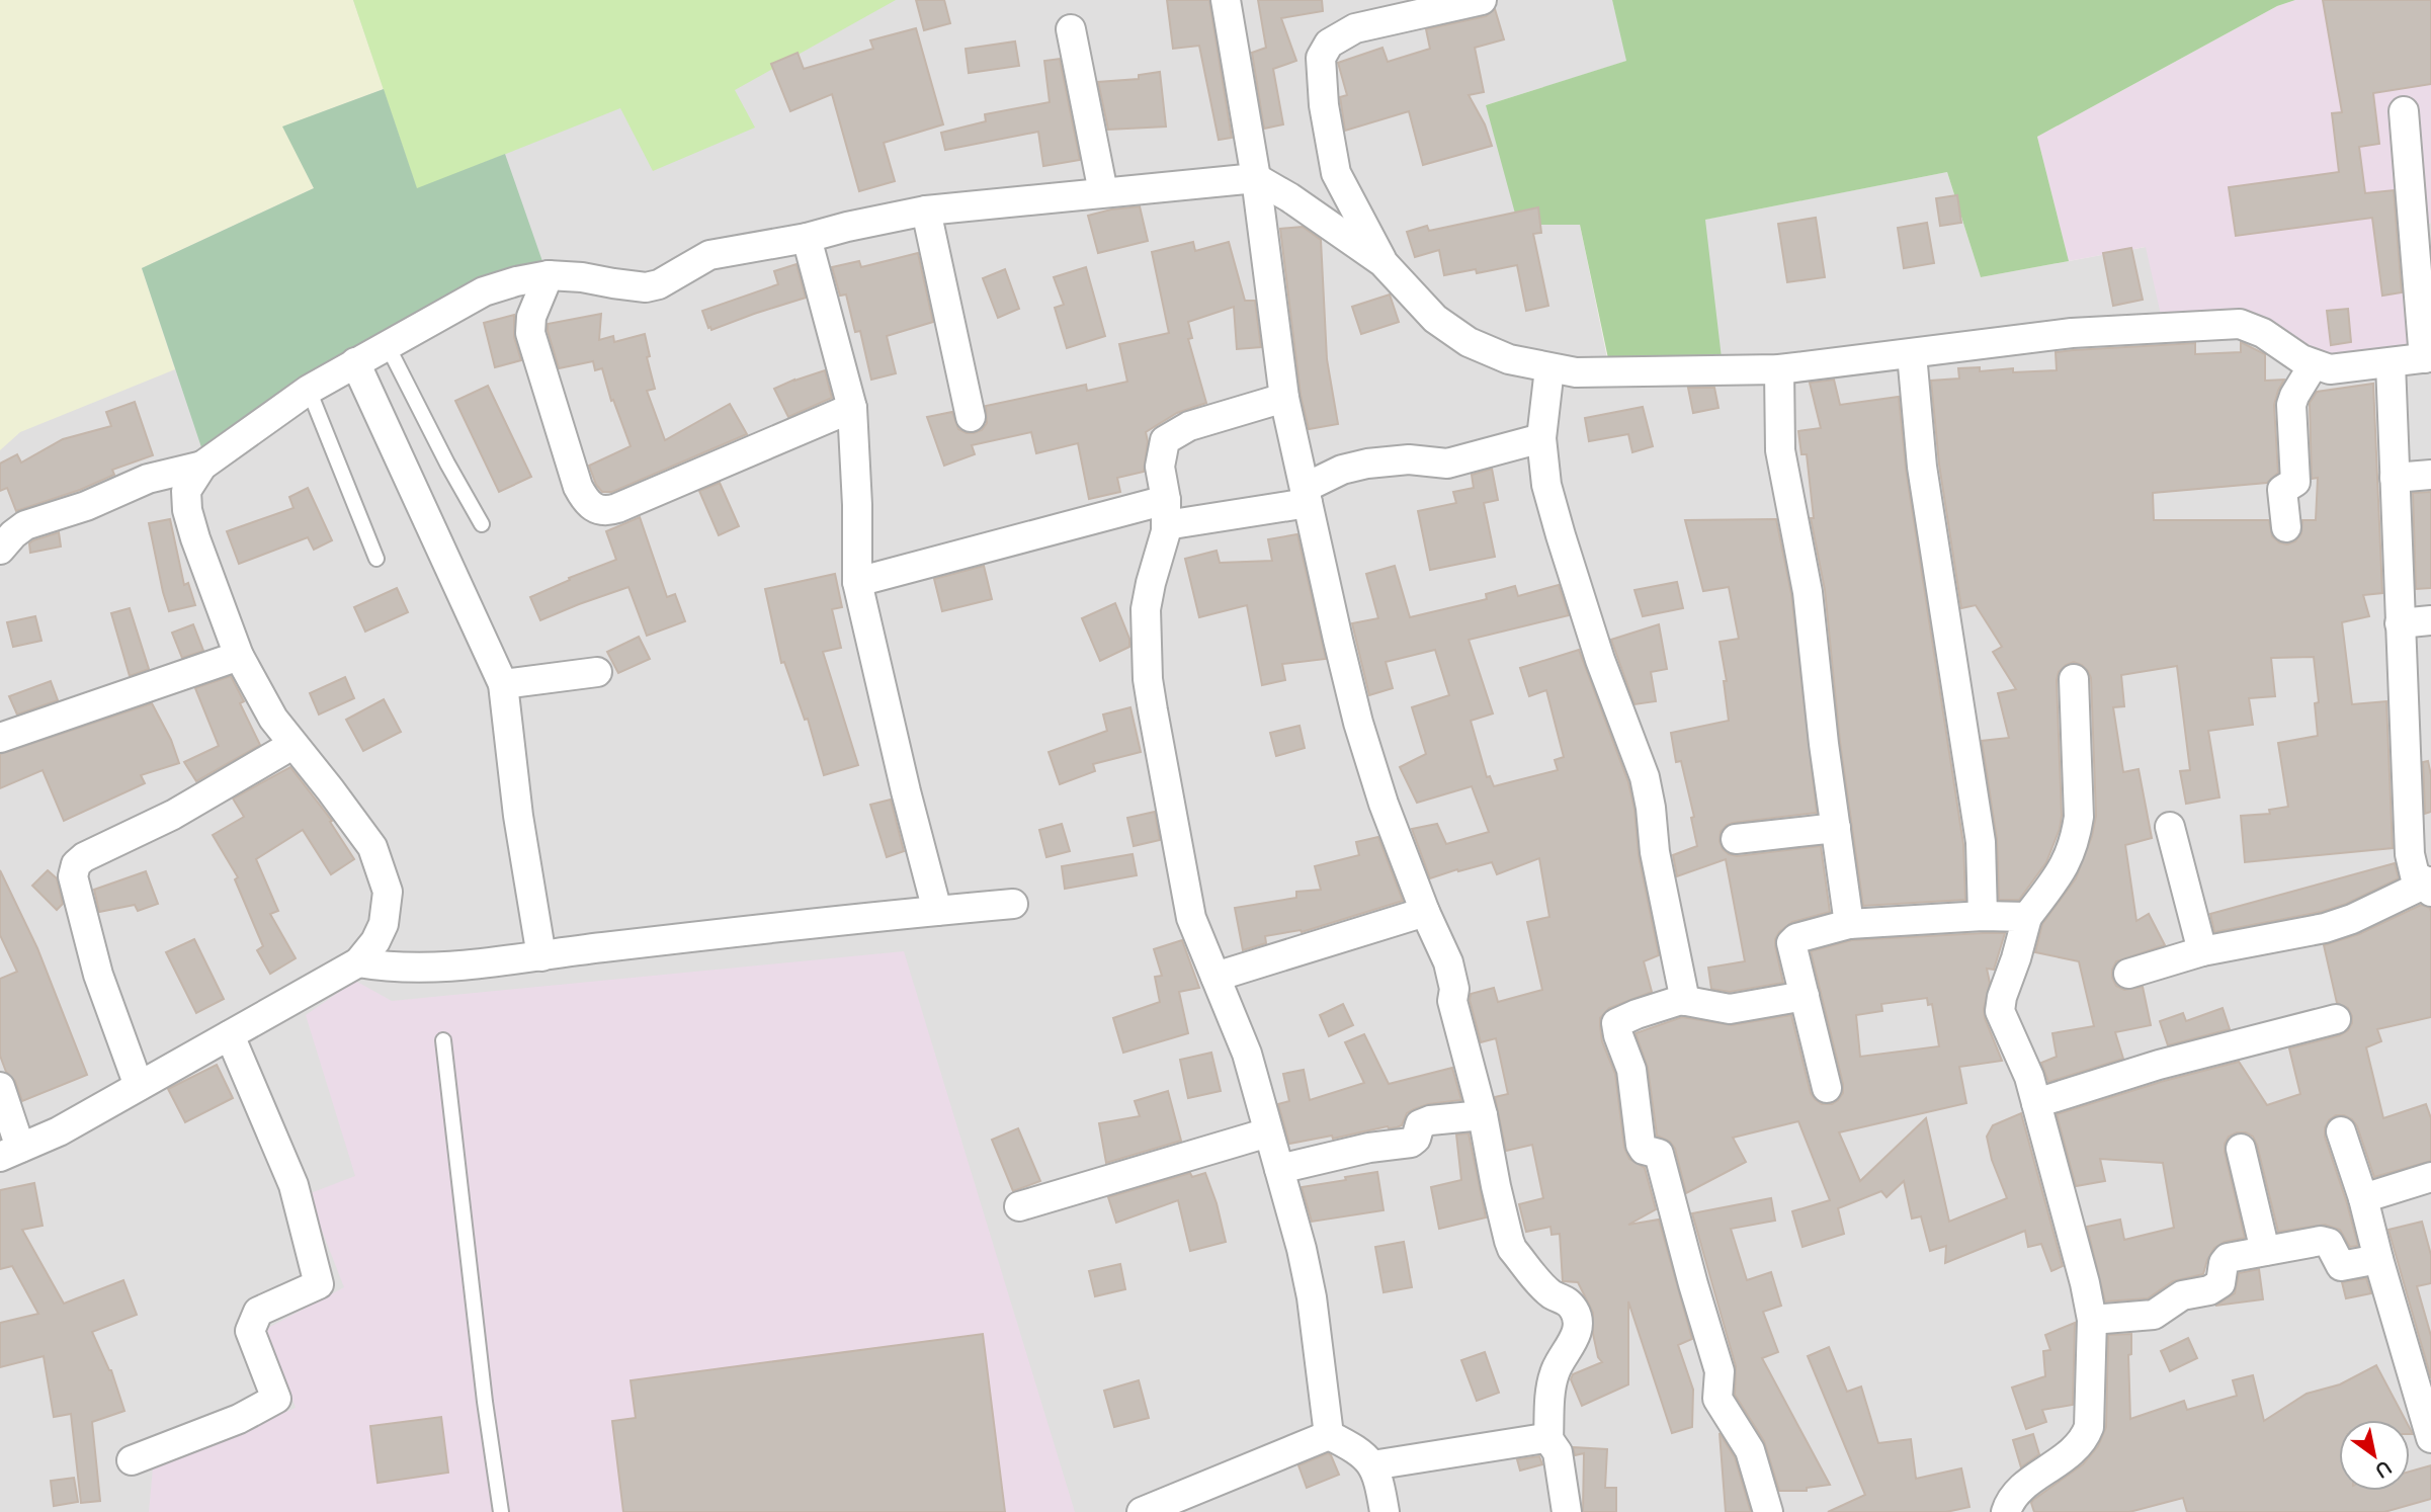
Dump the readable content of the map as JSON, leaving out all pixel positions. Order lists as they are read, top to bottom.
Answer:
{
  "north": "bottom right"
}
